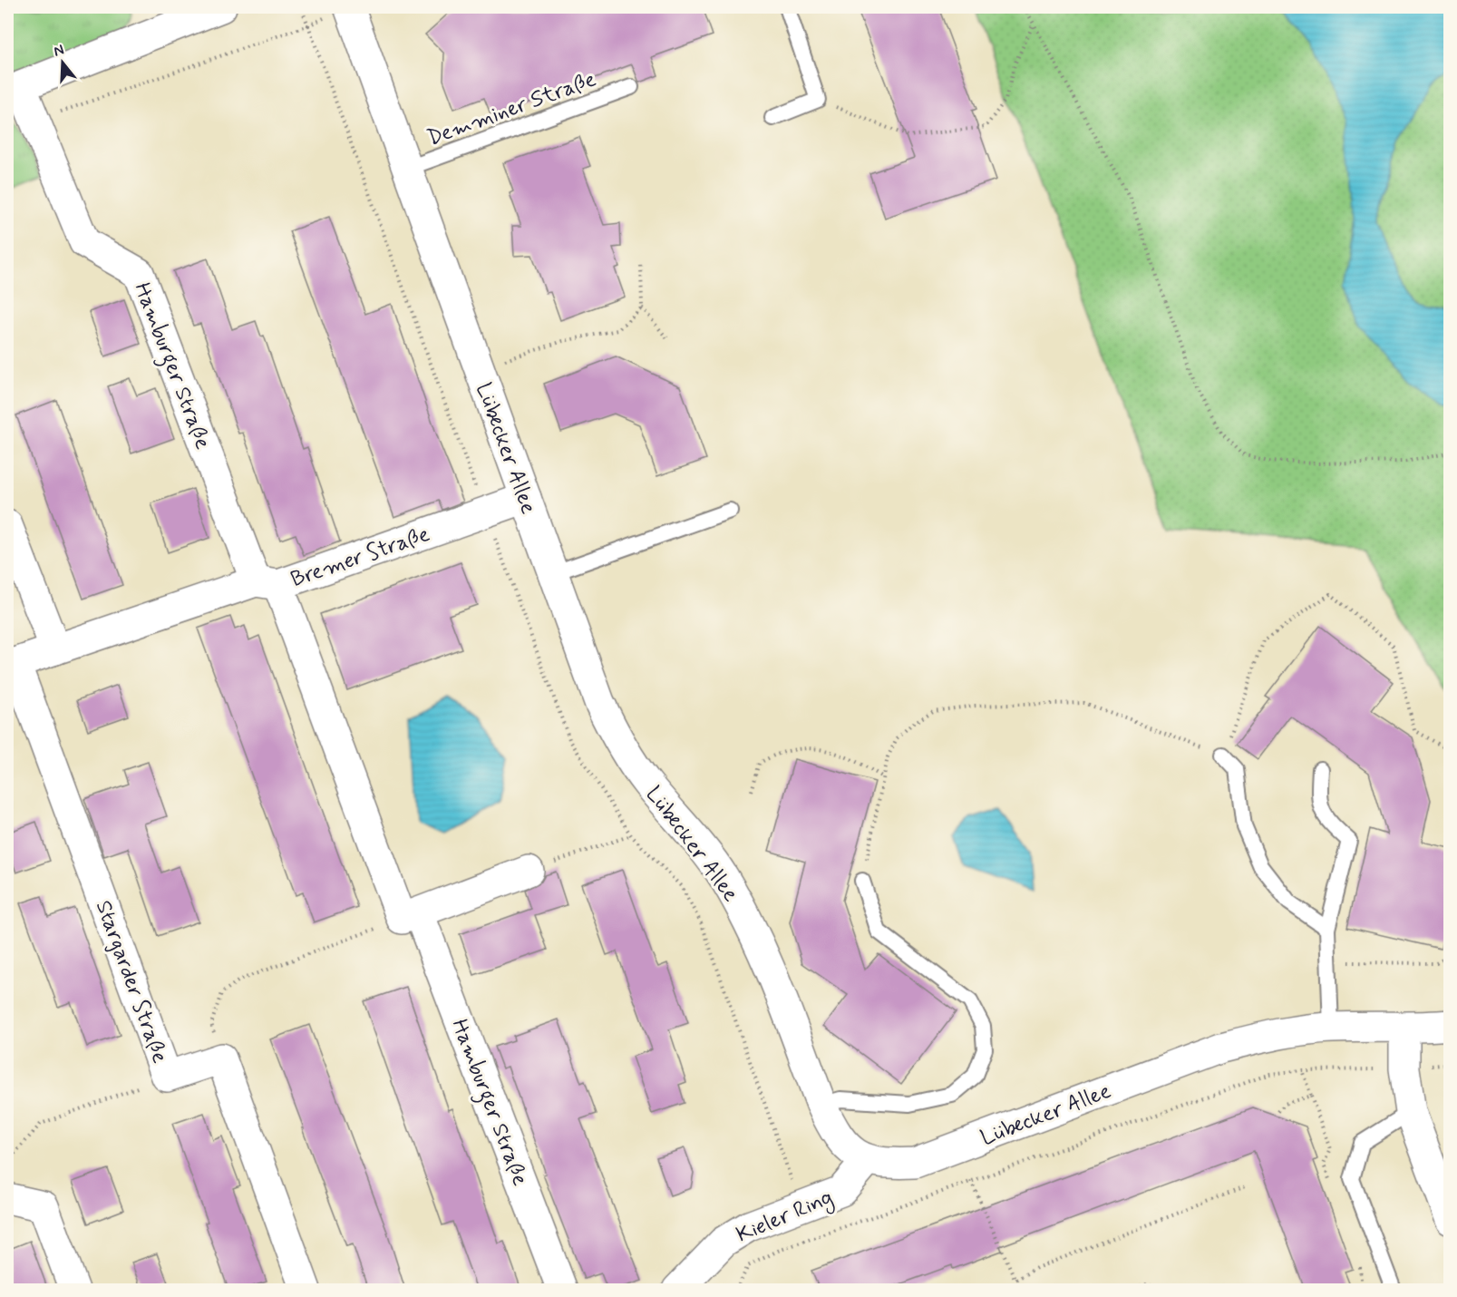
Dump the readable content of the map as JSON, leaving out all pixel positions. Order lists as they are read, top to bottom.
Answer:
{
  "streets": {
    "street": [
      "Hamburger Straße",
      "Lübecker Allee",
      "Bremer Straße",
      "Stargarder Straße",
      "Kieler Ring"
    ],
    "lane": ["Demminer Straße"]
  },
  "crossings": [
    ["Demminer Straße", "Lübecker Allee"],
    ["Hamburger Straße", "Bremer Straße"],
    ["Lübecker Allee", "Bremer Straße"],
    ["Lübecker Allee", "Kieler Ring"],
    ["Bremer Straße", "Stargarder Straße"]
  ],
  "north": "top"
}
